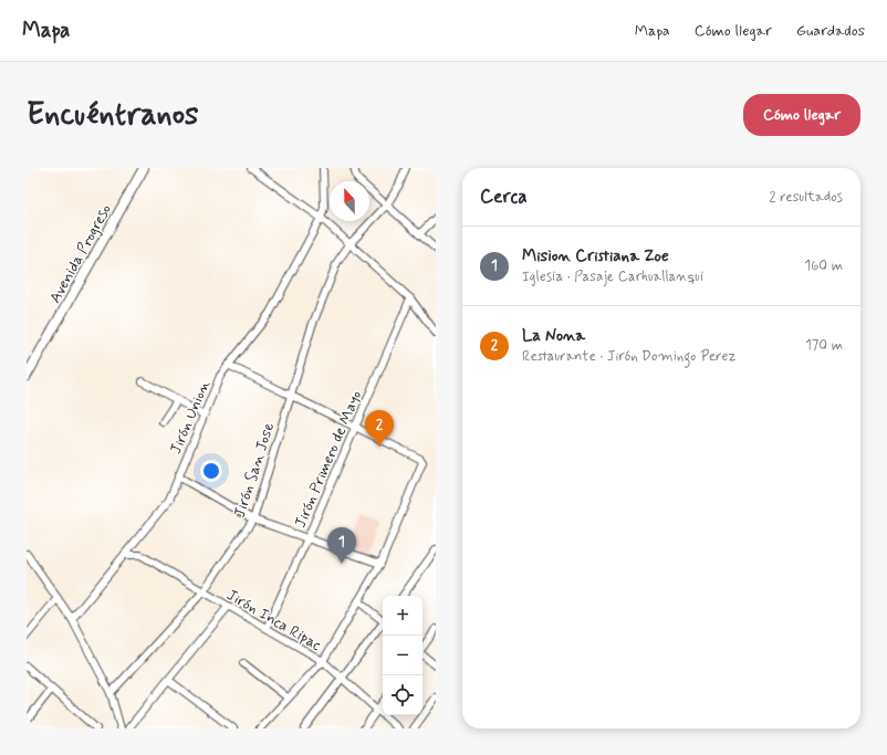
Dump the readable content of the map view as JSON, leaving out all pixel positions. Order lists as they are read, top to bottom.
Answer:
{
  "streets": {
    "street": [
      "Avenida Progreso",
      "Jirón Union",
      "Jirón Primero de Mayo",
      "Jirón San Jose",
      "Jirón Inca Ripac"
    ]
  },
  "crossings": [
    ["Jirón Union", "Jirón Inca Ripac"],
    ["Jirón Primero de Mayo", "Jirón Inca Ripac"],
    ["Jirón San Jose", "Jirón Inca Ripac"]
  ],
  "north": "top",
  "page": {
    "header": "Mapa",
    "nav": ["Mapa", "Cómo llegar", "Guardados"],
    "buttons": "Cómo llegar",
    "title": "Encuéntranos",
    "heading": ["Cerca", "2 resultados"],
    "list": [
      {
        "mark": "1",
        "name": "Mision Cristiana Zoe",
        "note": "Iglesia · Pasaje Carhuallanqui",
        "value": "160 m"
      },
      {
        "mark": "2",
        "name": "La Nona",
        "note": "Restaurante · Jirón Domingo Perez",
        "value": "170 m"
      }
    ],
    "pins": ["2", "1"],
    "map_buttons": ["+", "−"]
  }
}
